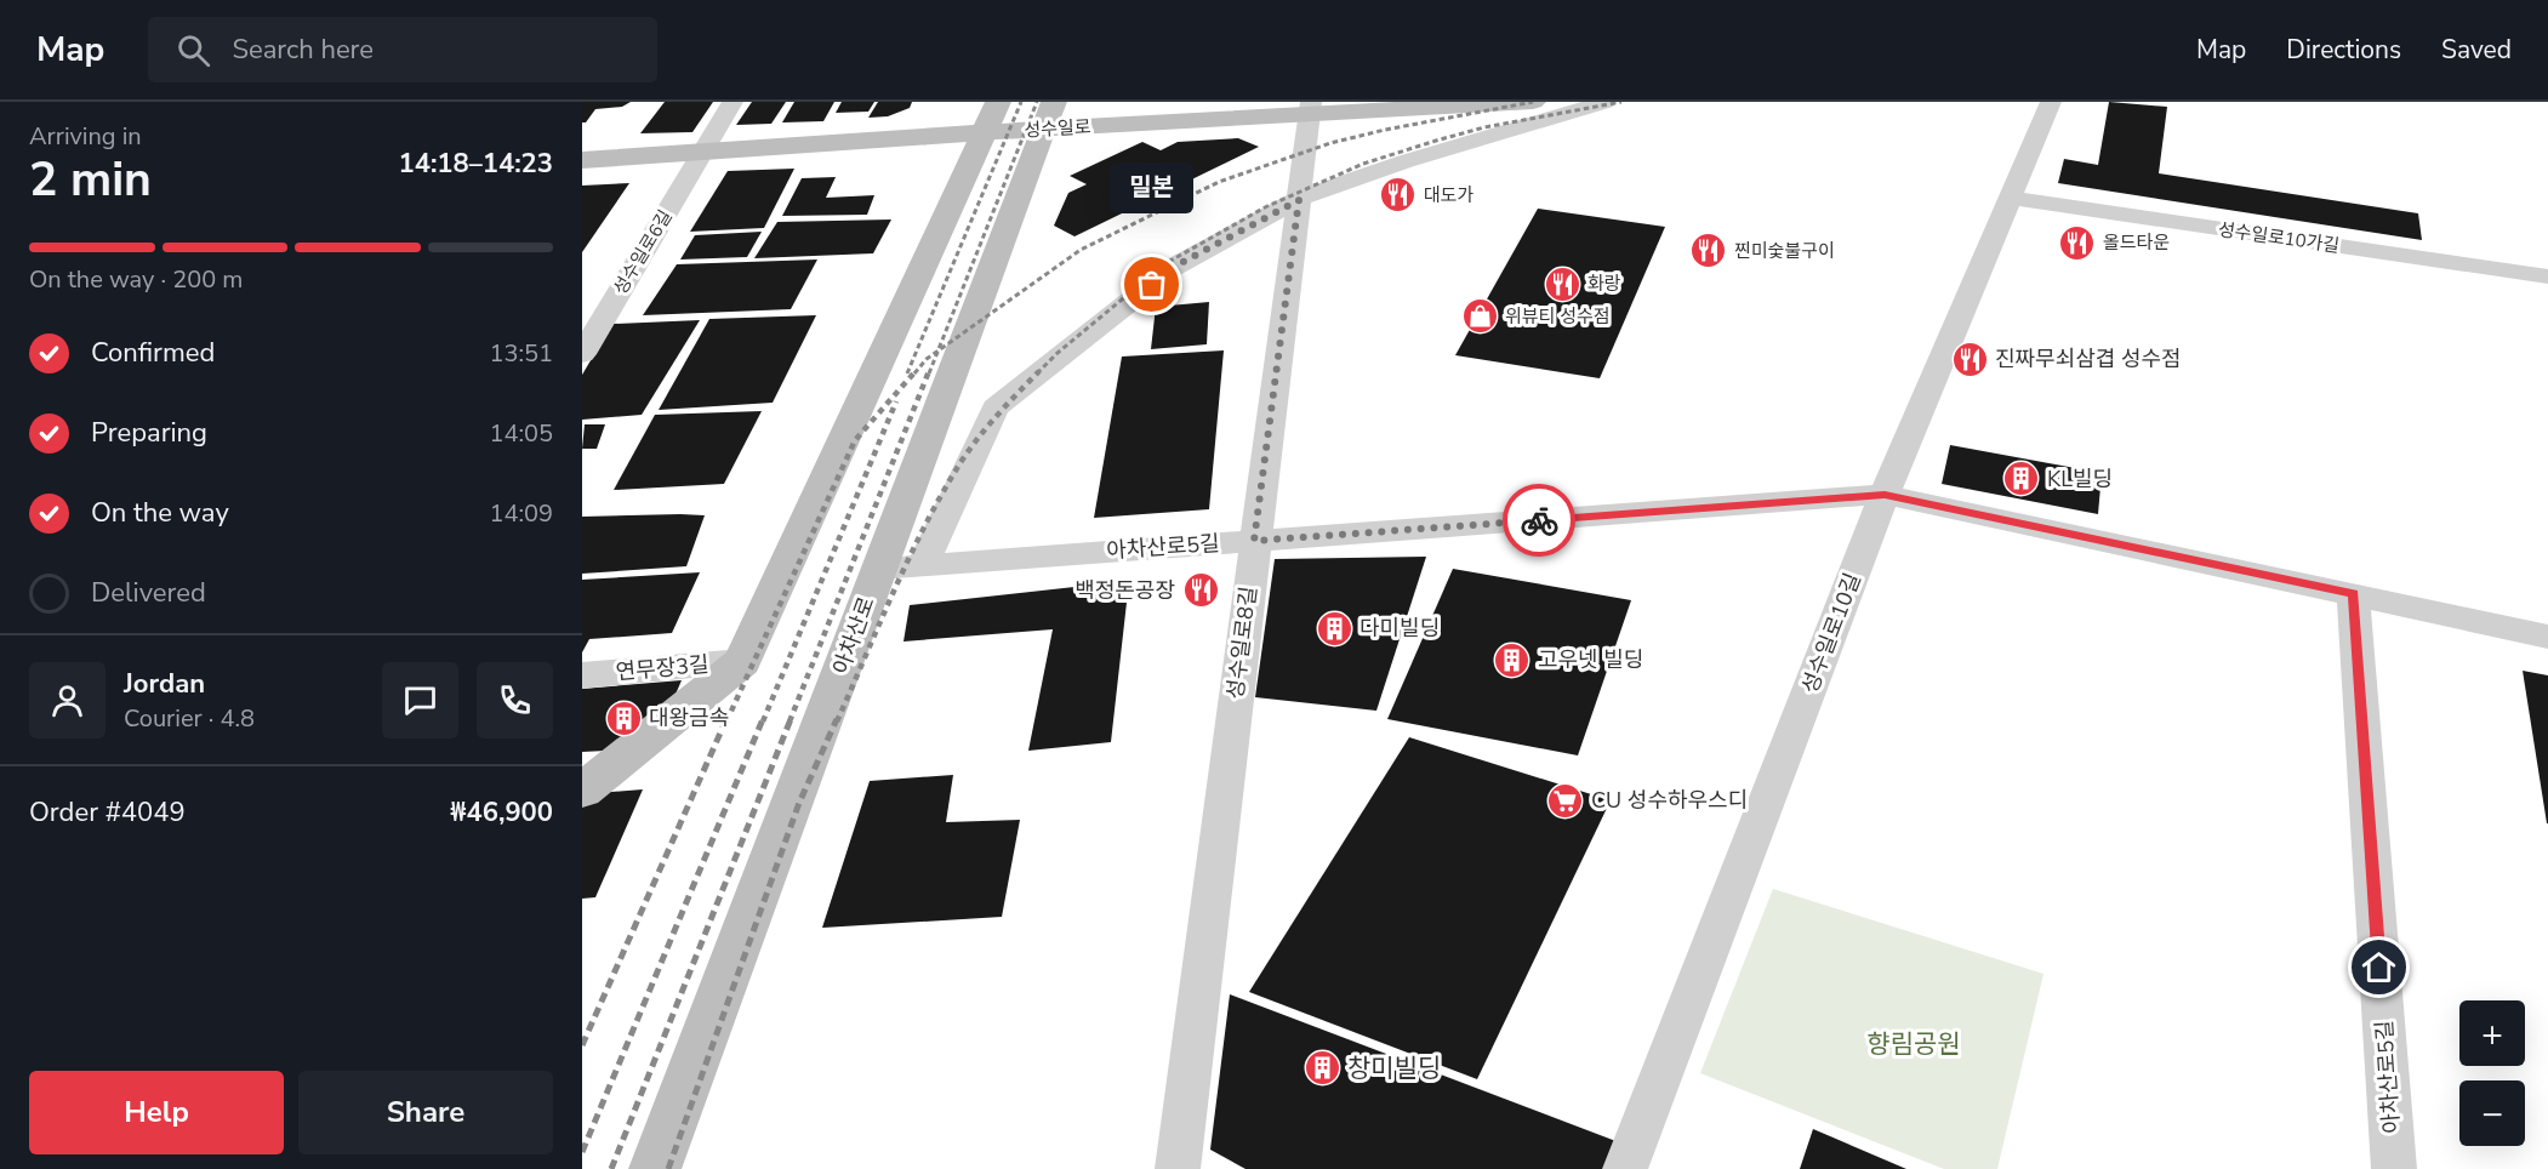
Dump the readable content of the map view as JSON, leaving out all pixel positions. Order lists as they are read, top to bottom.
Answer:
{
  "streets": {
    "main road": ["성수일로", "아차산로"],
    "street": [
      "성수일로10가길",
      "성수일로6길",
      "아차산로5길",
      "성수일로10길",
      "성수일로8길",
      "연무장3길"
    ]
  },
  "crossings": [
    ["성수일로", "성수일로6길"],
    ["성수일로", "아차산로"],
    ["성수일로", "성수일로8길"],
    ["성수일로10가길", "성수일로10길"],
    ["아차산로5길", "성수일로10길"],
    ["아차산로5길", "아차산로"],
    ["아차산로5길", "성수일로8길"]
  ],
  "parks": ["향림공원"],
  "places": {
    "restaurant": [
      "대도가",
      "올드타운",
      "찐미숯불구이",
      "화랑",
      "진짜무쇠삼겹 성수점",
      "백정돈공장"
    ],
    "other": ["밀본"],
    "shop": ["위뷰티 성수점"],
    "building": [
      "KL빌딩",
      "다미빌딩",
      "고우넷 빌딩",
      "대왕금속",
      "창미빌딩"
    ],
    "supermarket": ["CU 성수하우스디"]
  },
  "page": {
    "header": "Map",
    "search": "Search here",
    "nav": ["Map", "Directions", "Saved"],
    "heading": ["2 min", "Arriving in", "14:18–14:23"],
    "panel": [
      "Jordan",
      "Courier · 4.8",
      "Order #4049",
      "₩46,900"
    ],
    "bubble": "밀본",
    "bar": "On the way · 200 m",
    "list": [
      ["Confirmed", "13:51"],
      ["Preparing", "14:05"],
      ["On the way", "14:09"],
      "Delivered"
    ],
    "map_buttons": ["+", "−"],
    "buttons": ["Help", "Share"]
  }
}
